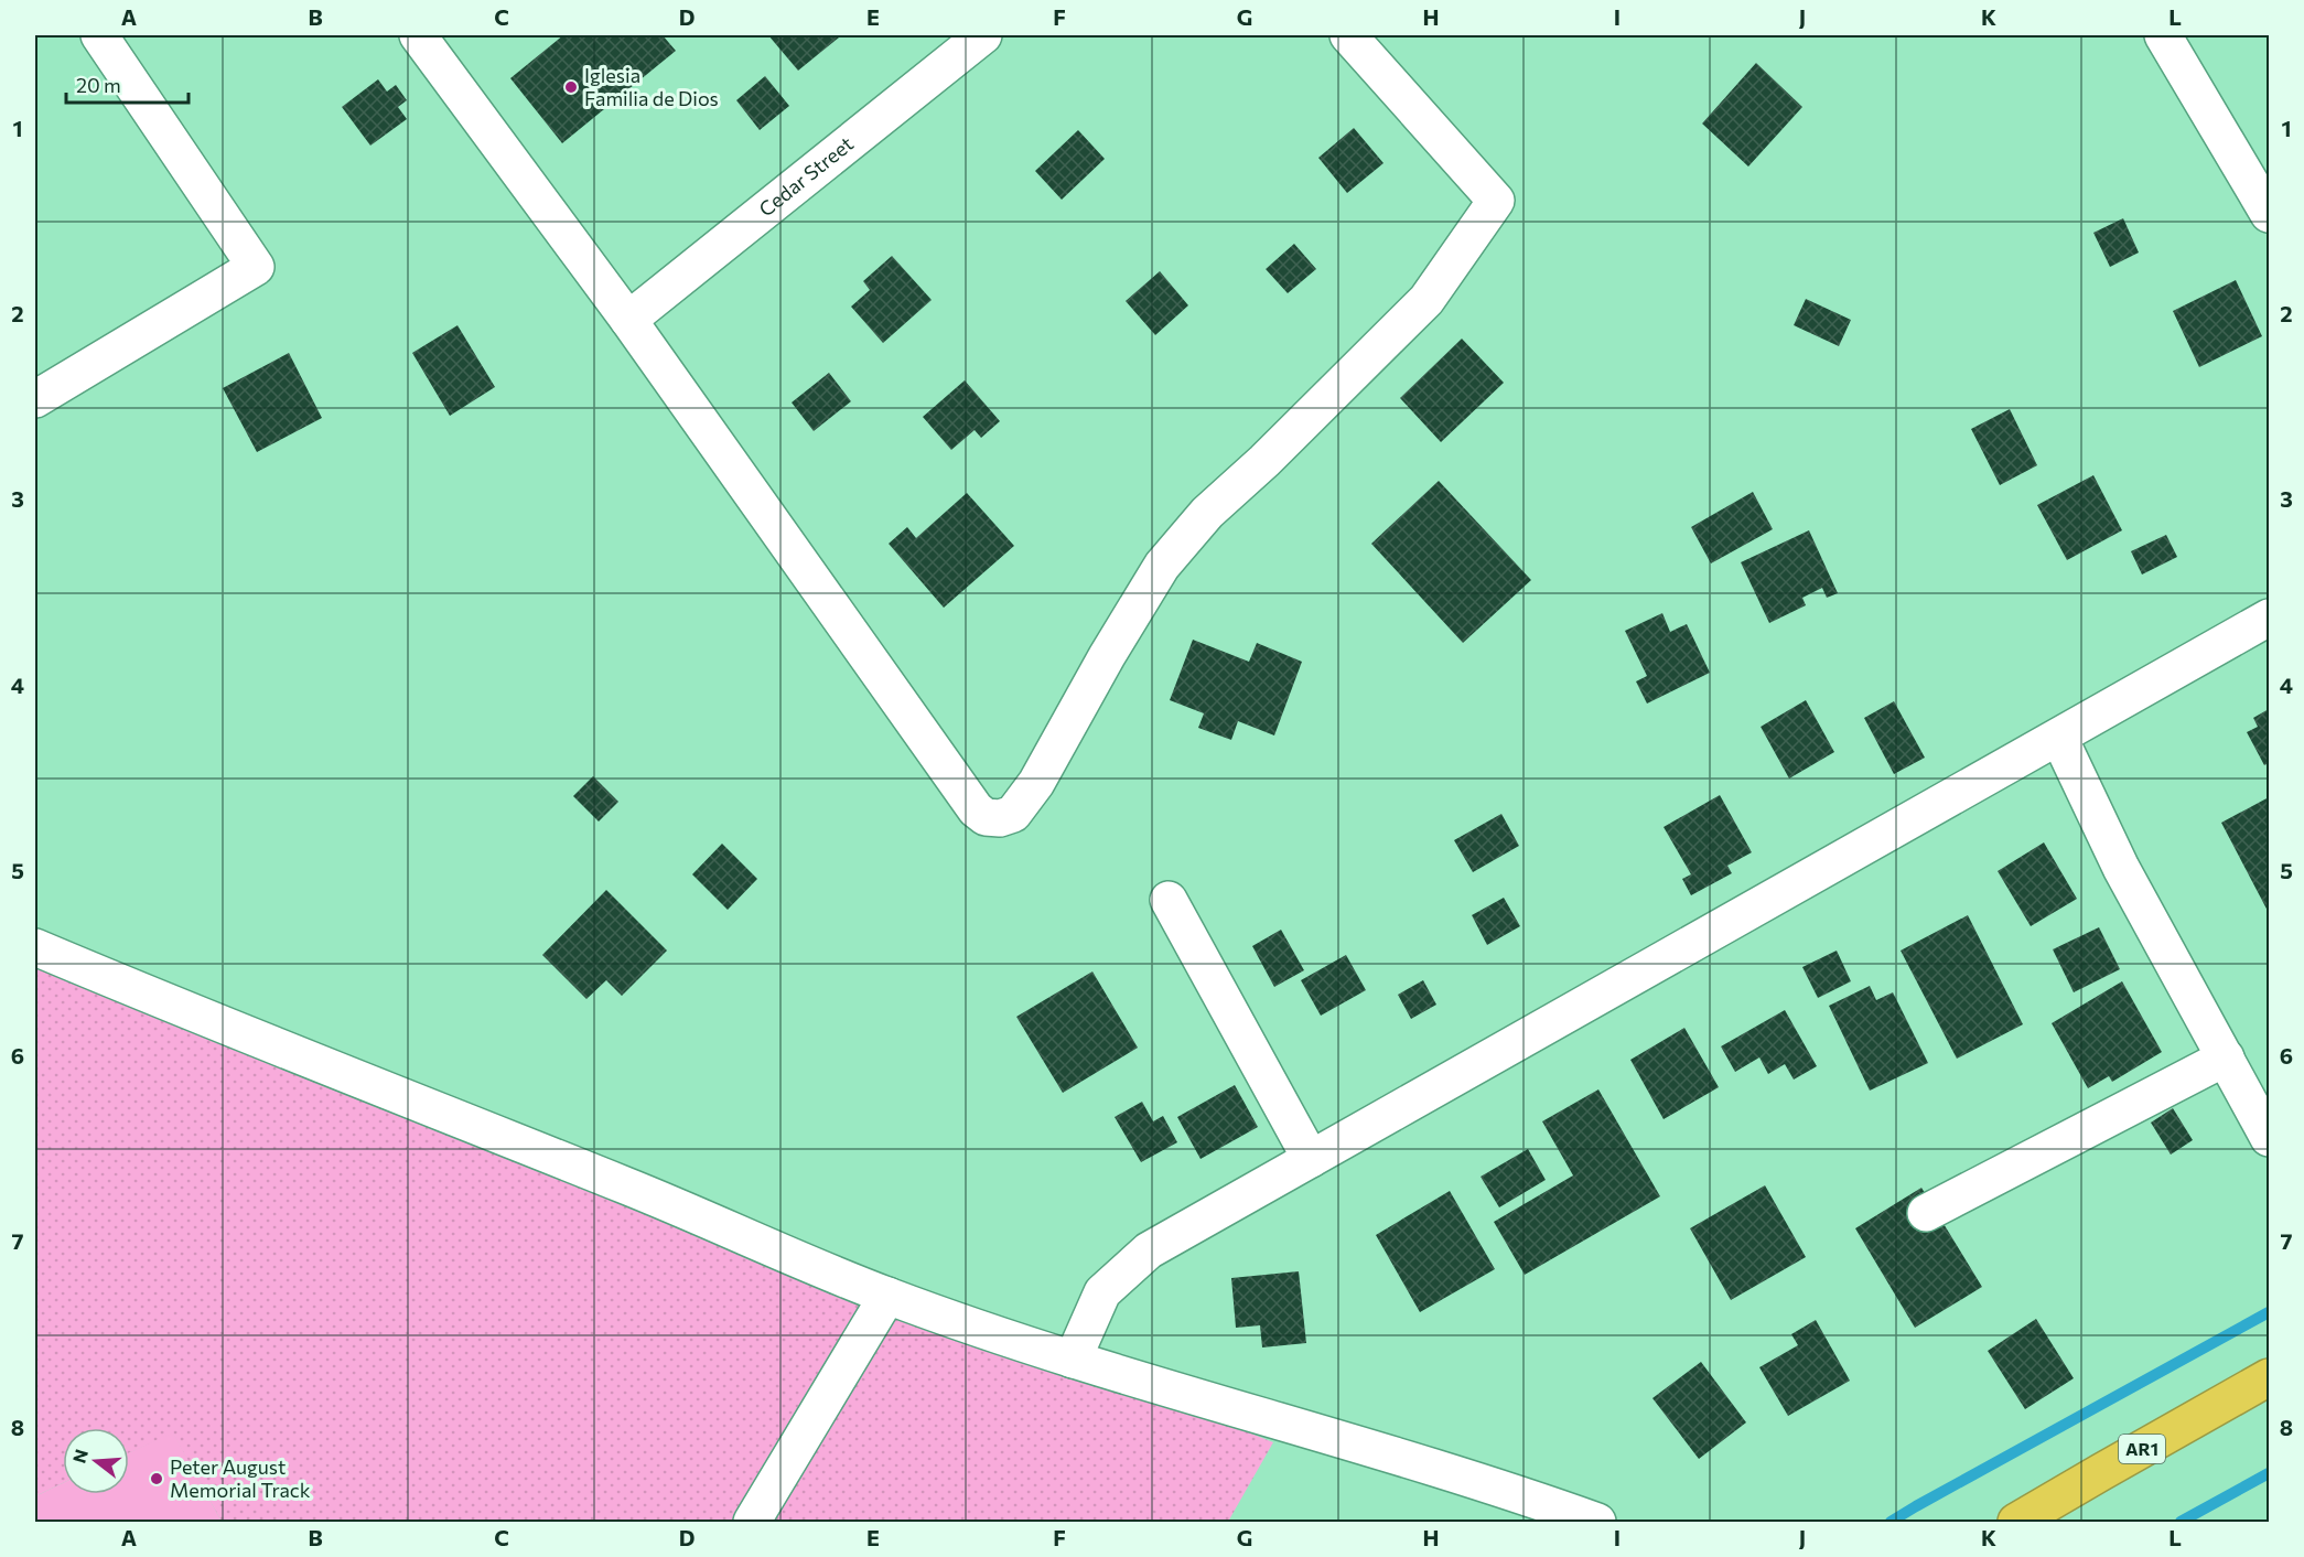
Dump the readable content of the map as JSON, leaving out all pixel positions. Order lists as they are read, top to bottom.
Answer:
{
  "streets": {
    "highway": ["AR1"],
    "street": ["Cedar Street"]
  },
  "places": ["Iglesia Familia de Dios", "Peter August Memorial Track"],
  "scale_bar": "20 m",
  "north": "left",
  "grid": {
    "columns": [
      "A",
      "B",
      "C",
      "D",
      "E",
      "F",
      "G",
      "H",
      "I",
      "J",
      "K",
      "L"
    ],
    "rows": [
      "1",
      "2",
      "3",
      "4",
      "5",
      "6",
      "7",
      "8"
    ]
  }
}
